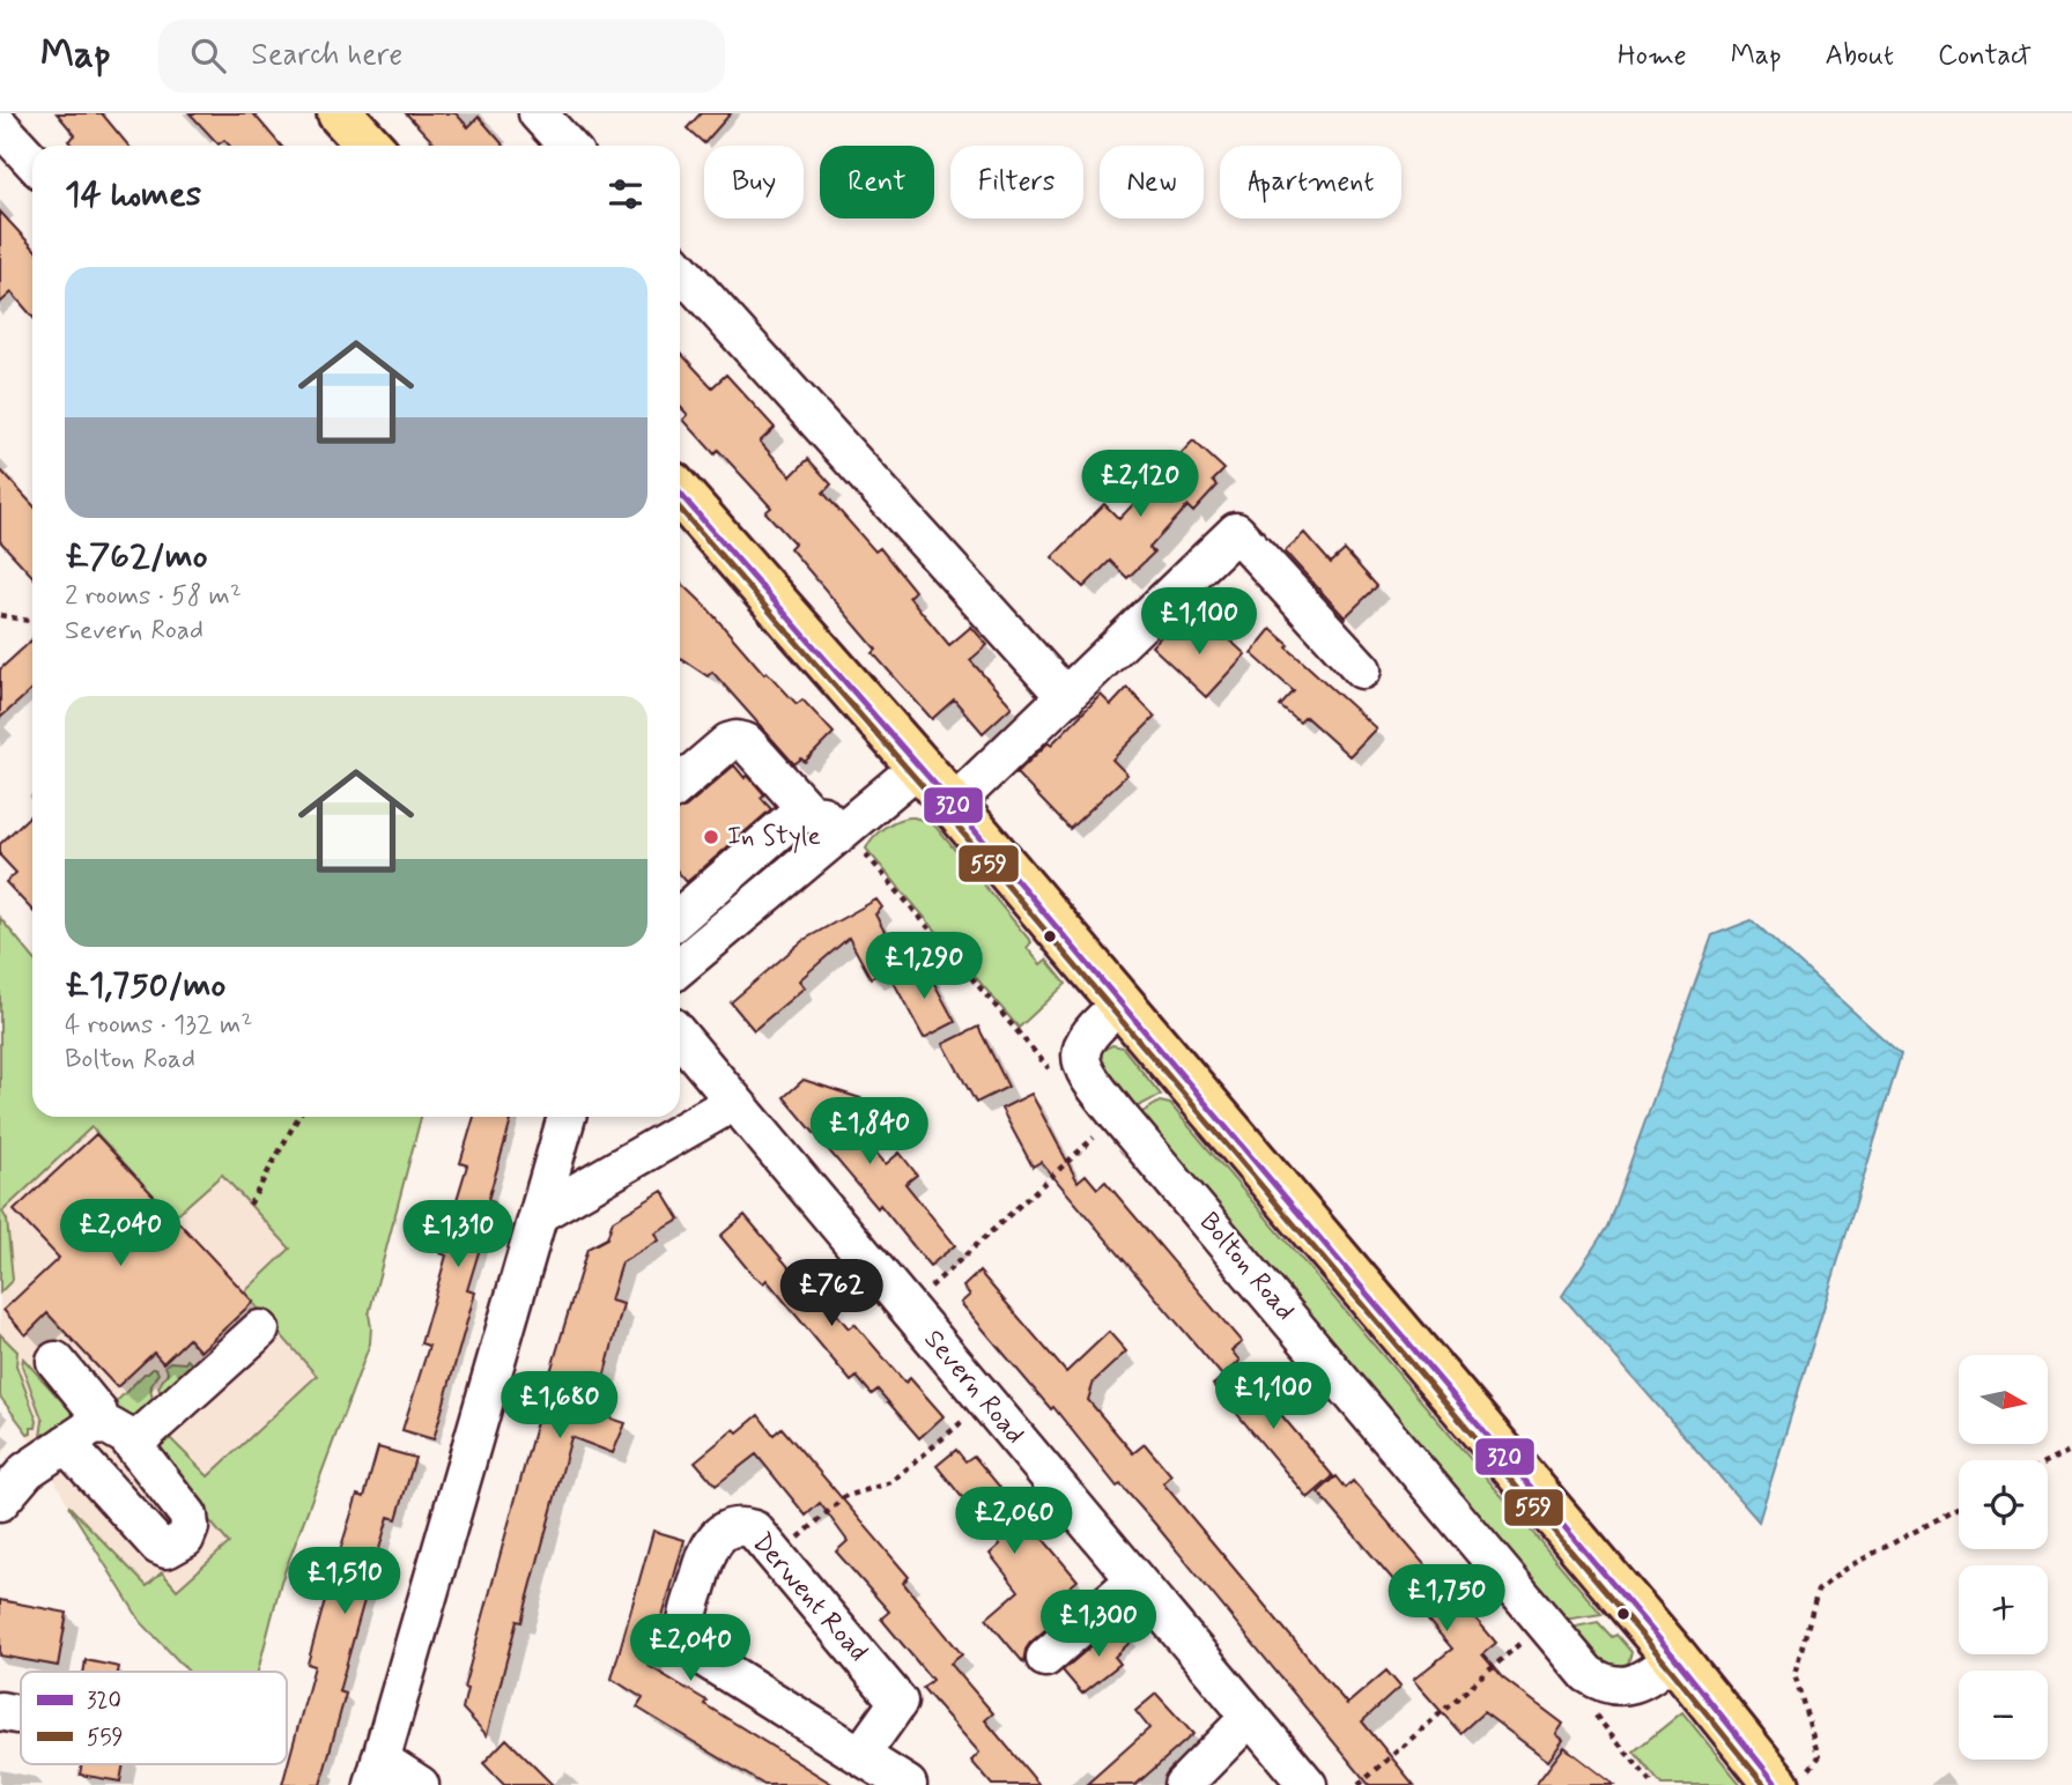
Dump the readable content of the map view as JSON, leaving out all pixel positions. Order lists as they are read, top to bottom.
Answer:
{
  "streets": {
    "street": ["Bolton Road", "Severn Road", "Derwent Road"]
  },
  "places": ["In Style"],
  "lines": ["transit line 320", "transit line 559"],
  "legend": ["320", "559"],
  "north": "right",
  "page": {
    "header": "Map",
    "search": "Search here",
    "nav": [
      "Home",
      "Map",
      "About",
      "Contact"
    ],
    "chip": [
      "Buy",
      "Rent",
      "Filters",
      "New",
      "Apartment"
    ],
    "heading": "14 homes",
    "list": [
      {
        "name": "£762/mo",
        "note": "2 rooms · 58 m² · Severn Road"
      },
      {
        "name": "£1,750/mo",
        "note": "4 rooms · 132 m² · Bolton Road"
      }
    ],
    "price": [
      "£2,120",
      "£1,100",
      "£1,290",
      "£1,840",
      "£2,040",
      "£1,310",
      "£762",
      "£1,100",
      "£1,680",
      "£2,060",
      "£1,510",
      "£1,750",
      "£1,300",
      "£2,040"
    ],
    "map_buttons": ["+", "−"]
  }
}
